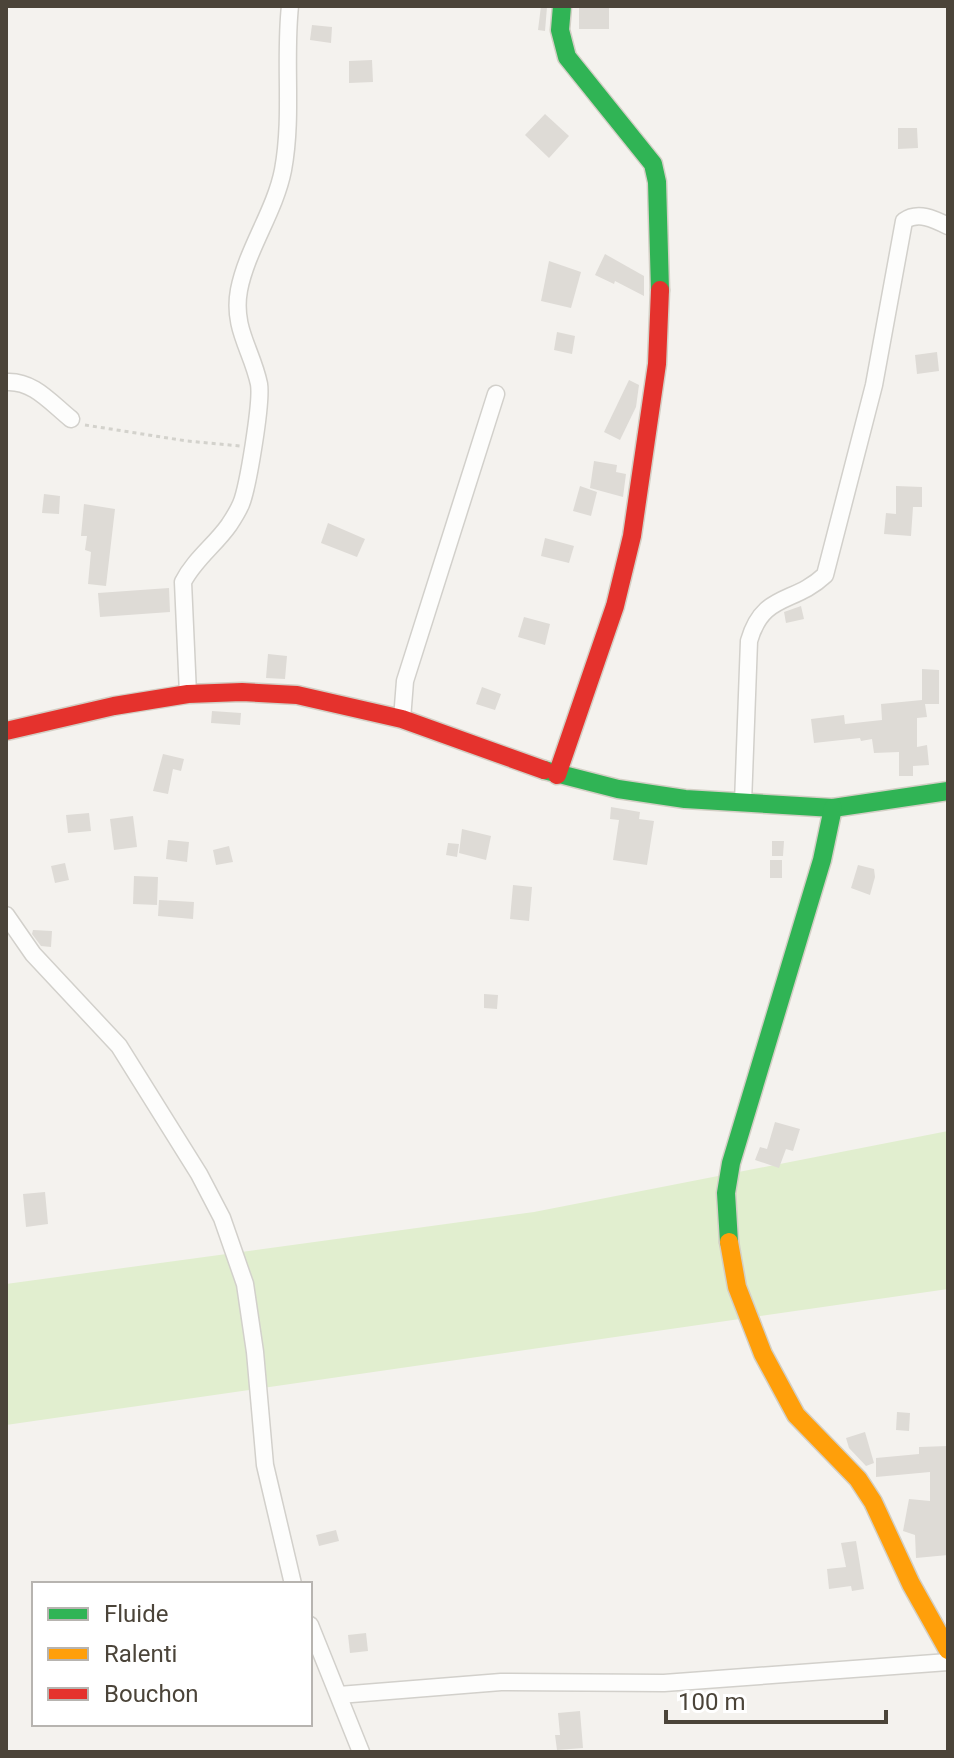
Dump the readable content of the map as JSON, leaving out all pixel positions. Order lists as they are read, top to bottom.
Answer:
{
  "legend": ["Fluide", "Ralenti", "Bouchon"],
  "scale_bar": "100 m"
}
